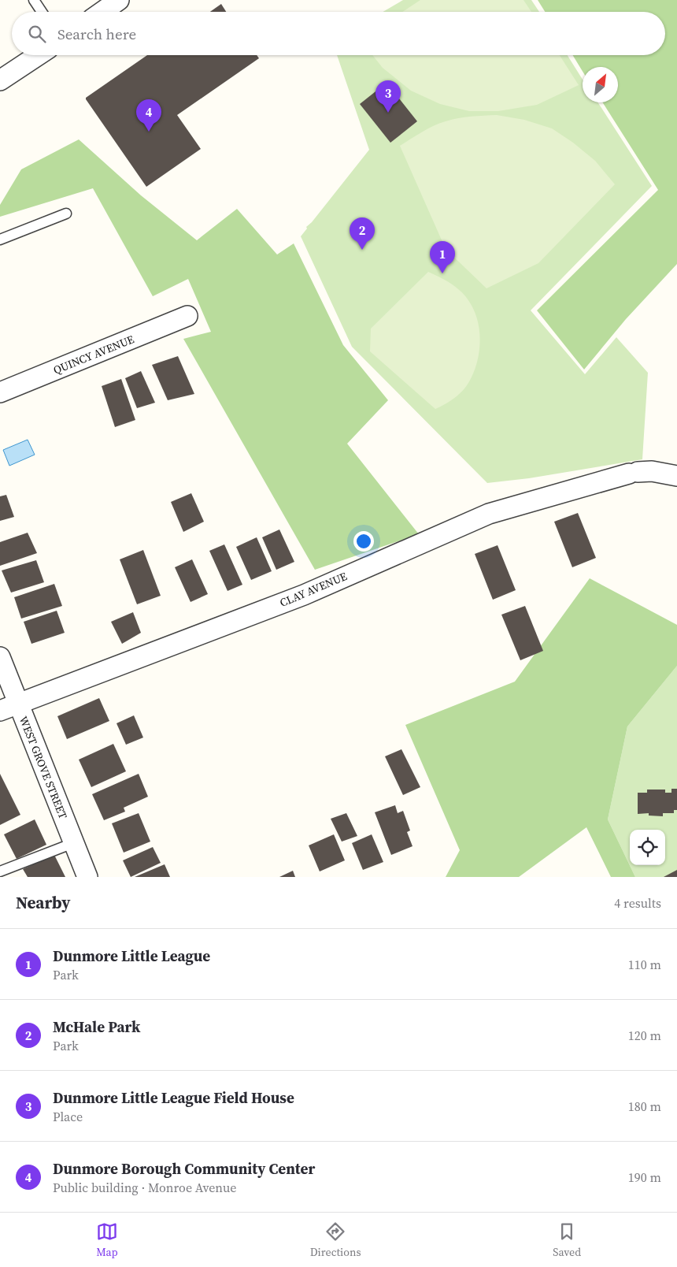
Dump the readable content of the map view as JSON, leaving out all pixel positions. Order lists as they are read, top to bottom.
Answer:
{
  "streets": {
    "street": ["QUINCY AVENUE", "CLAY AVENUE", "WEST GROVE STREET"]
  },
  "crossings": [
    ["CLAY AVENUE", "WEST GROVE STREET"]
  ],
  "north": "top right",
  "page": {
    "search": "Search here",
    "pins": [
      "3",
      "4",
      "2",
      "1"
    ],
    "heading": ["Nearby", "4 results"],
    "list": [
      {
        "mark": "1",
        "name": "Dunmore Little League",
        "note": "Park",
        "value": "110 m"
      },
      {
        "mark": "2",
        "name": "McHale Park",
        "note": "Park",
        "value": "120 m"
      },
      {
        "mark": "3",
        "name": "Dunmore Little League Field House",
        "note": "Place",
        "value": "180 m"
      },
      {
        "mark": "4",
        "name": "Dunmore Borough Community Center",
        "note": "Public building · Monroe Avenue",
        "value": "190 m"
      }
    ],
    "nav": ["Map", "Directions", "Saved"]
  }
}
